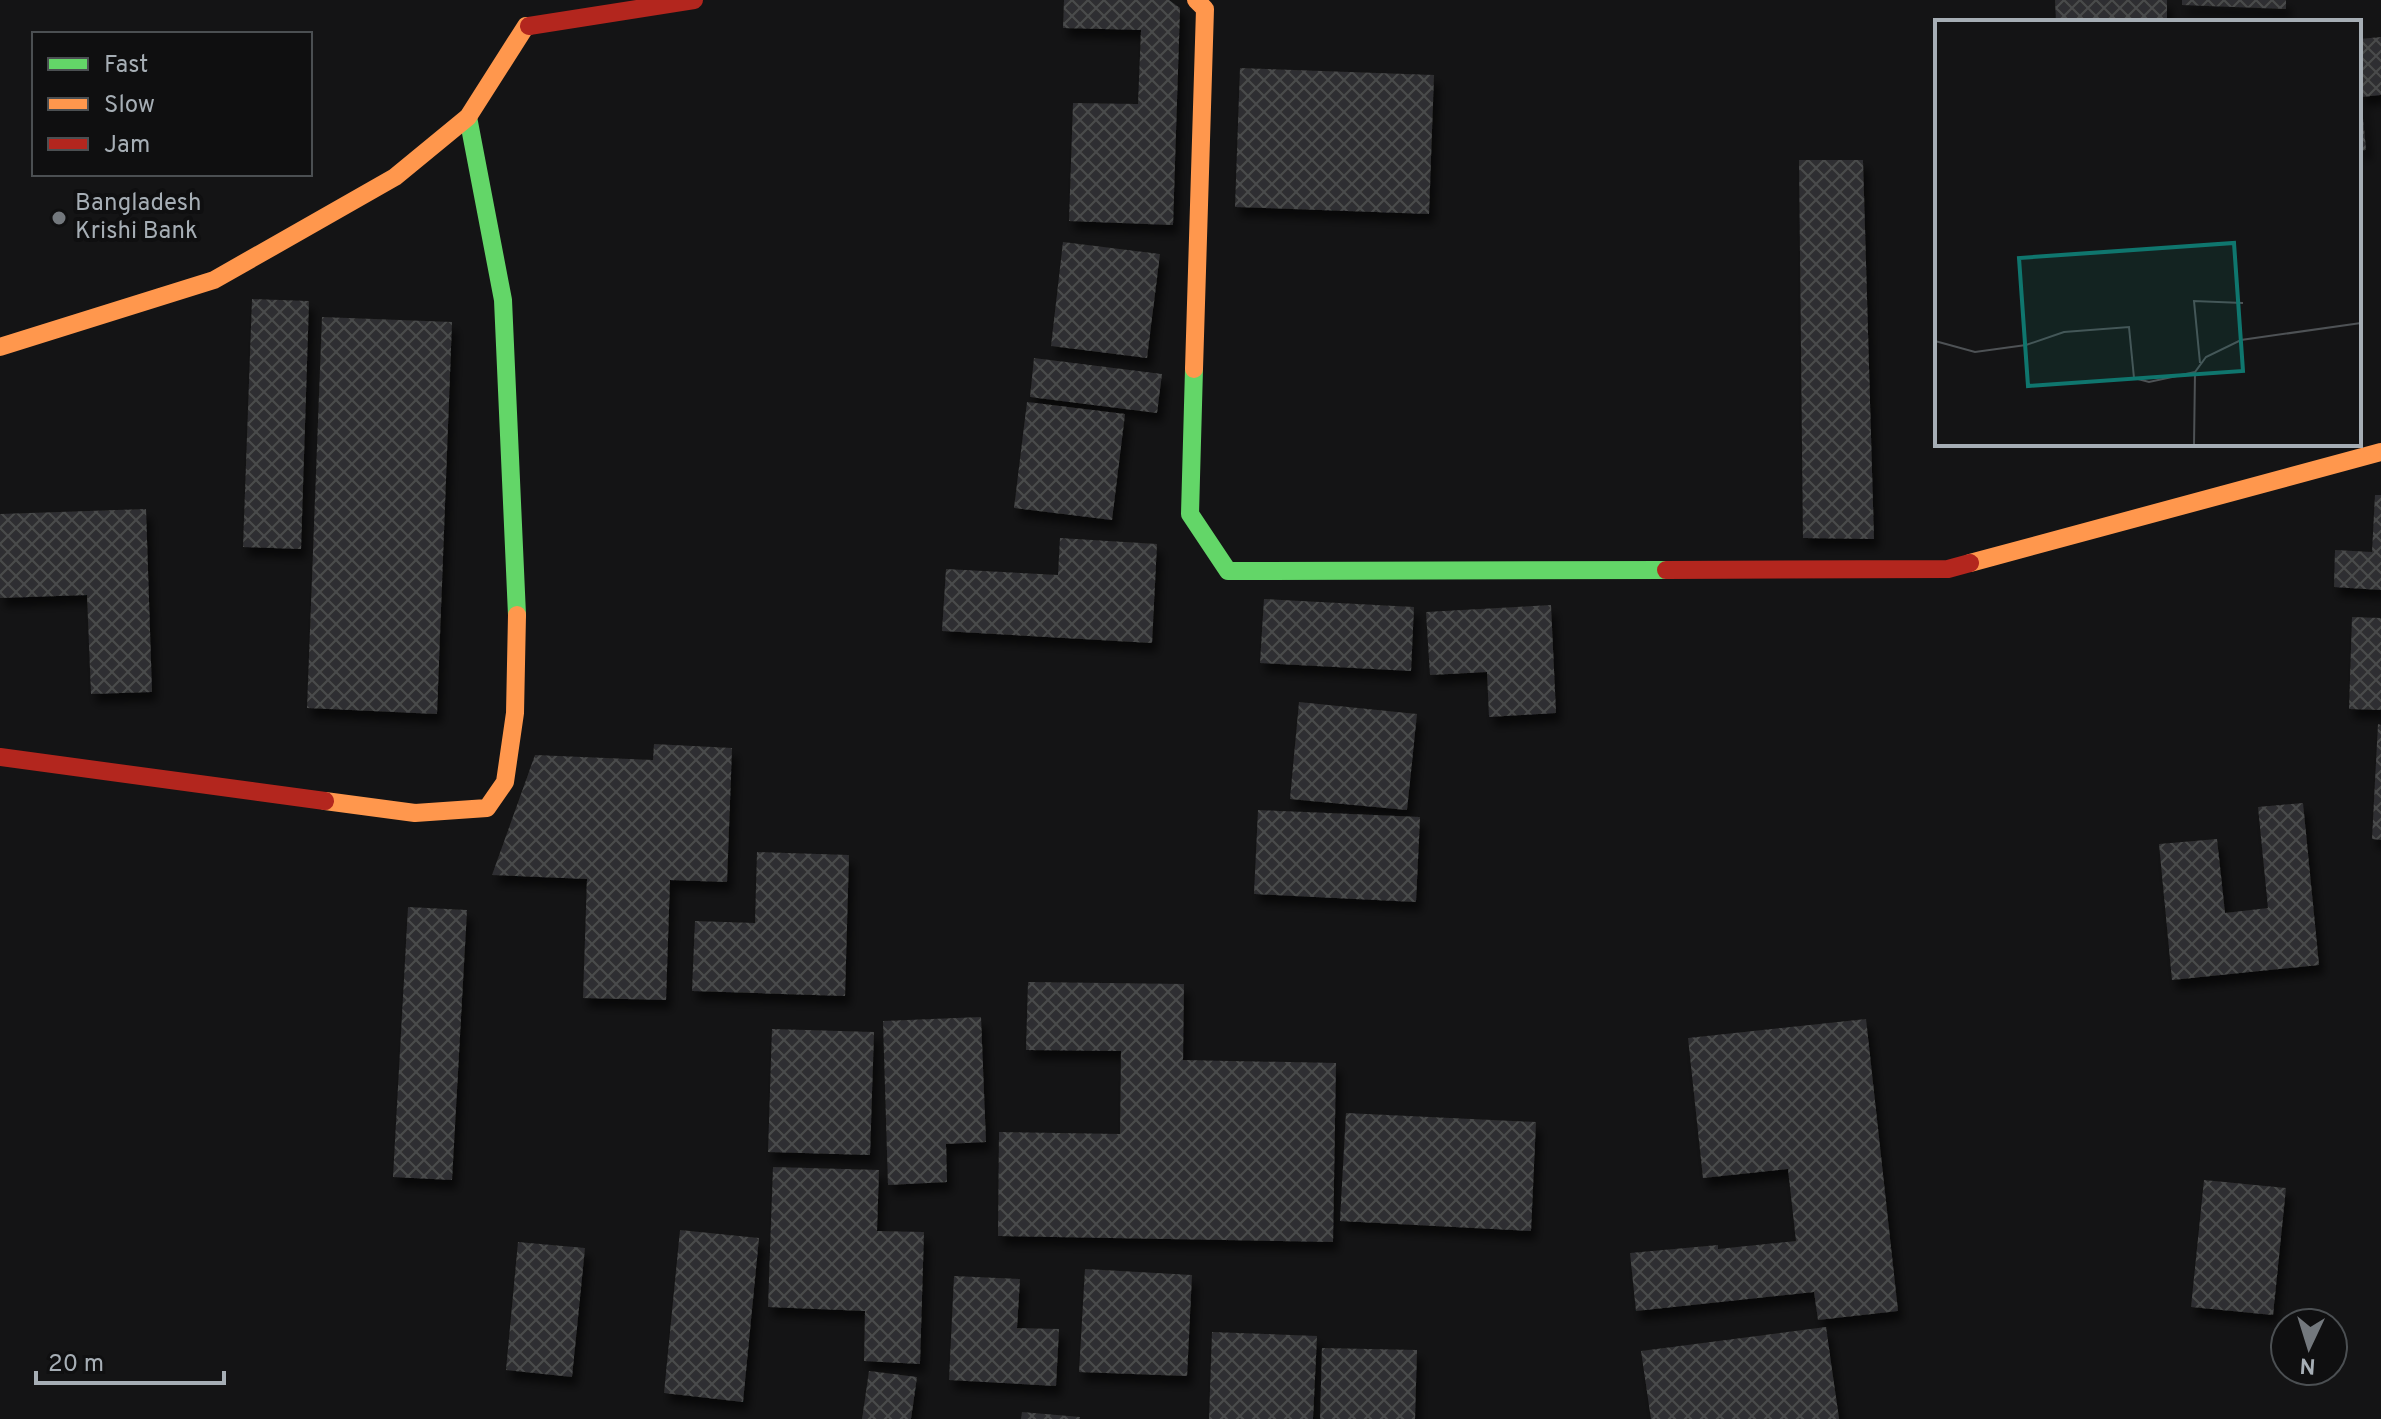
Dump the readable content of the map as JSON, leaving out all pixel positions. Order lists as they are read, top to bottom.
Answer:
{
  "places": ["Bangladesh Krishi Bank"],
  "legend": ["Fast", "Slow", "Jam"],
  "scale_bar": "20 m",
  "north": "bottom"
}
